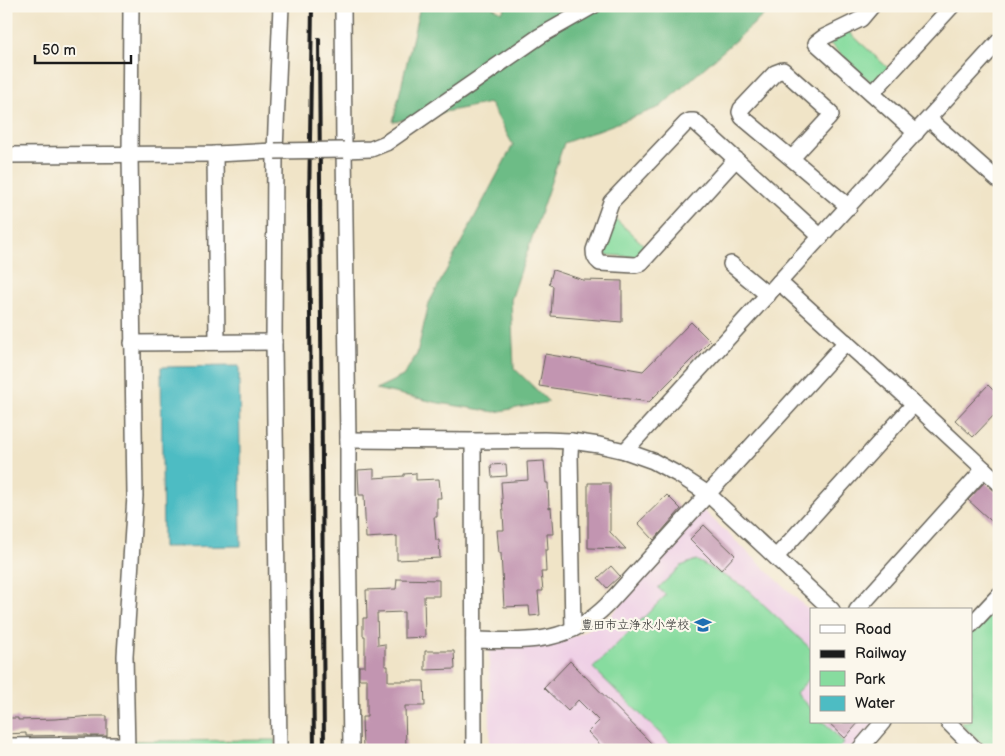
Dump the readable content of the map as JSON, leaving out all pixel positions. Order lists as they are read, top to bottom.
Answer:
{
  "places": {
    "school or university": ["豊田市立浄水小学校"]
  },
  "legend": [
    "Road",
    "Railway",
    "Park",
    "Water"
  ],
  "scale_bar": "50 m"
}
